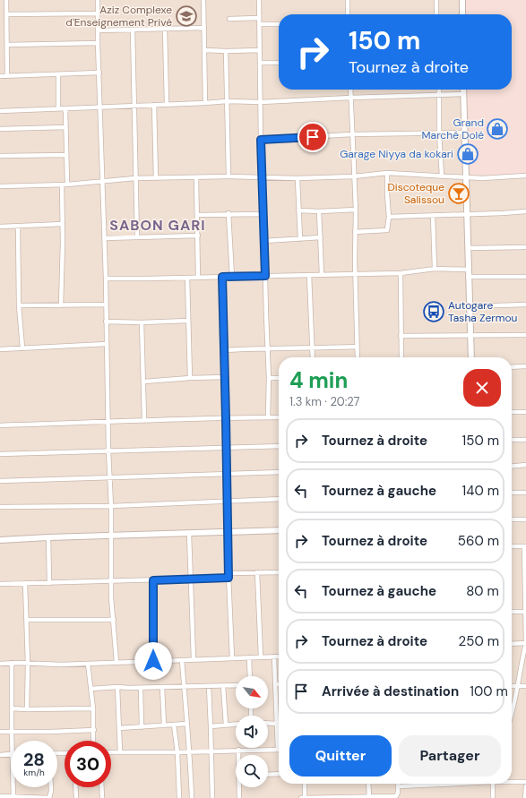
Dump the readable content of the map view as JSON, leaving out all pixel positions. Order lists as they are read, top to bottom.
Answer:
{
  "districts": ["SABON GARI"],
  "places": {
    "school or university": ["Aziz Complexe d'Enseignement Privé"],
    "shop": ["Grand Marché Dolé", "Garage Niyya da kokari"],
    "bar": ["Discoteque Salissou"],
    "bus stop": ["Autogare Tasha Zermou"]
  },
  "north": "bottom right",
  "page": {
    "turn": ["150 m", "Tournez à droite"],
    "heading": ["4 min", "1.3 km · 20:27"],
    "list": [
      {
        "name": "Tournez à droite",
        "value": "150 m"
      },
      {
        "name": "Tournez à gauche",
        "value": "140 m"
      },
      {
        "name": "Tournez à droite",
        "value": "560 m"
      },
      {
        "name": "Tournez à gauche",
        "value": "80 m"
      },
      {
        "name": "Tournez à droite",
        "value": "250 m"
      },
      {
        "name": "Arrivée à destination",
        "value": "100 m"
      }
    ],
    "buttons": ["Quitter", "Partager"],
    "speed": "28 km/h",
    "limit": "30"
  }
}
